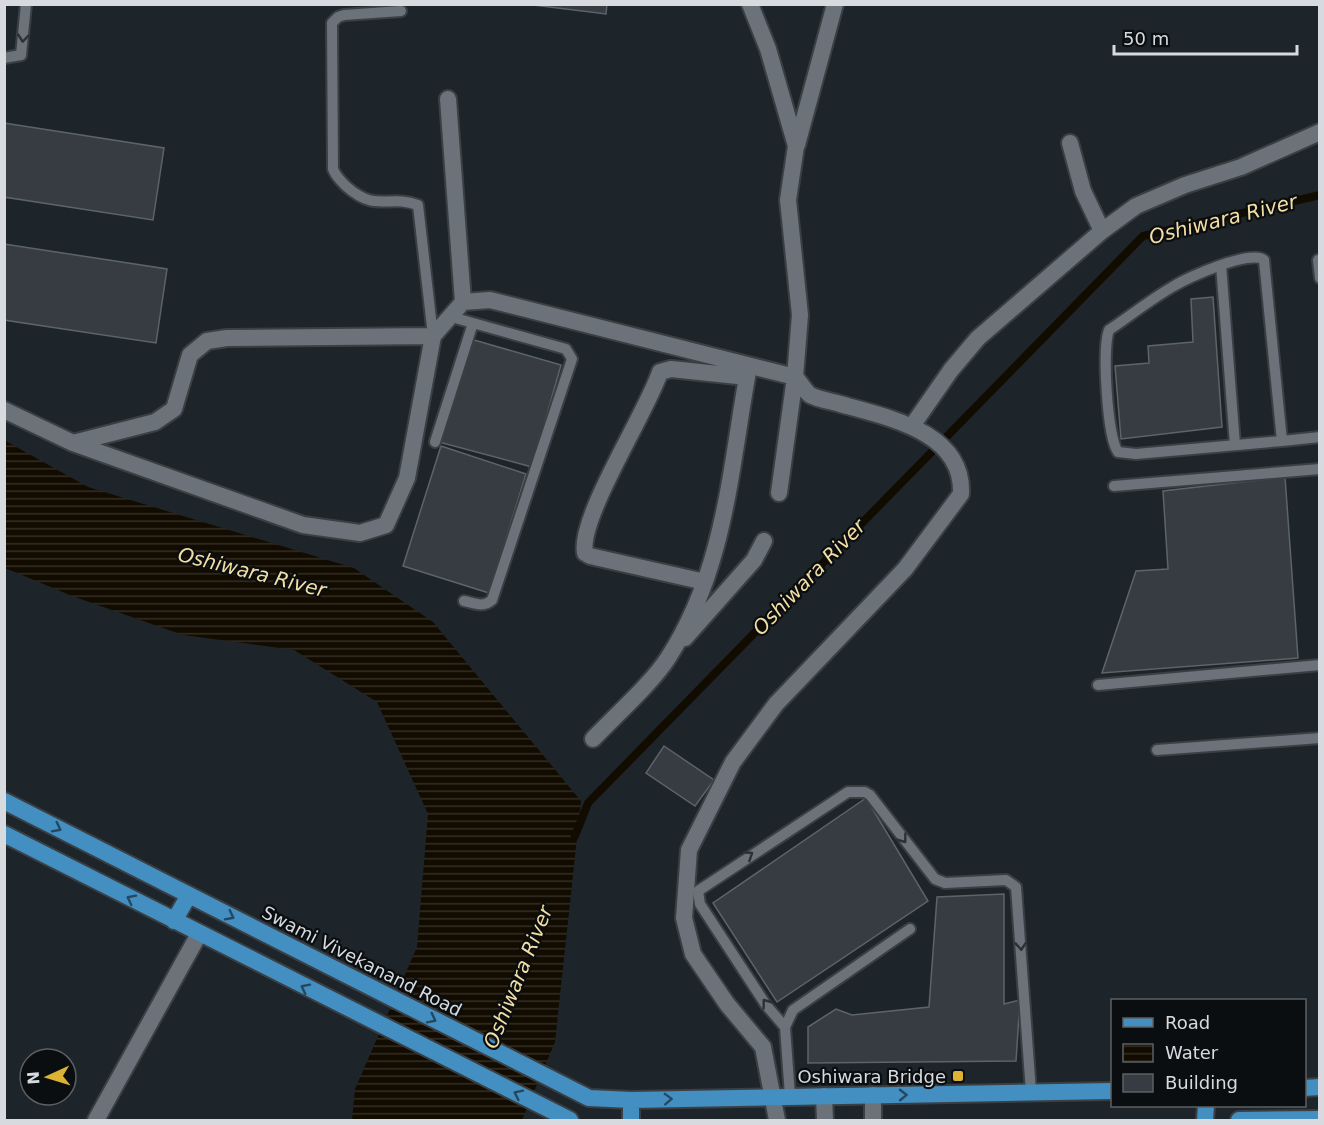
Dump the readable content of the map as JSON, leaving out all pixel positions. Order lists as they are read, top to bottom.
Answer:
{
  "streets": {
    "main road": ["Swami Vivekanand Road"]
  },
  "water": ["Oshiwara River"],
  "places": {
    "transit": ["Oshiwara Bridge"]
  },
  "legend": ["Road", "Water", "Building"],
  "scale_bar": "50 m",
  "north": "left"
}
